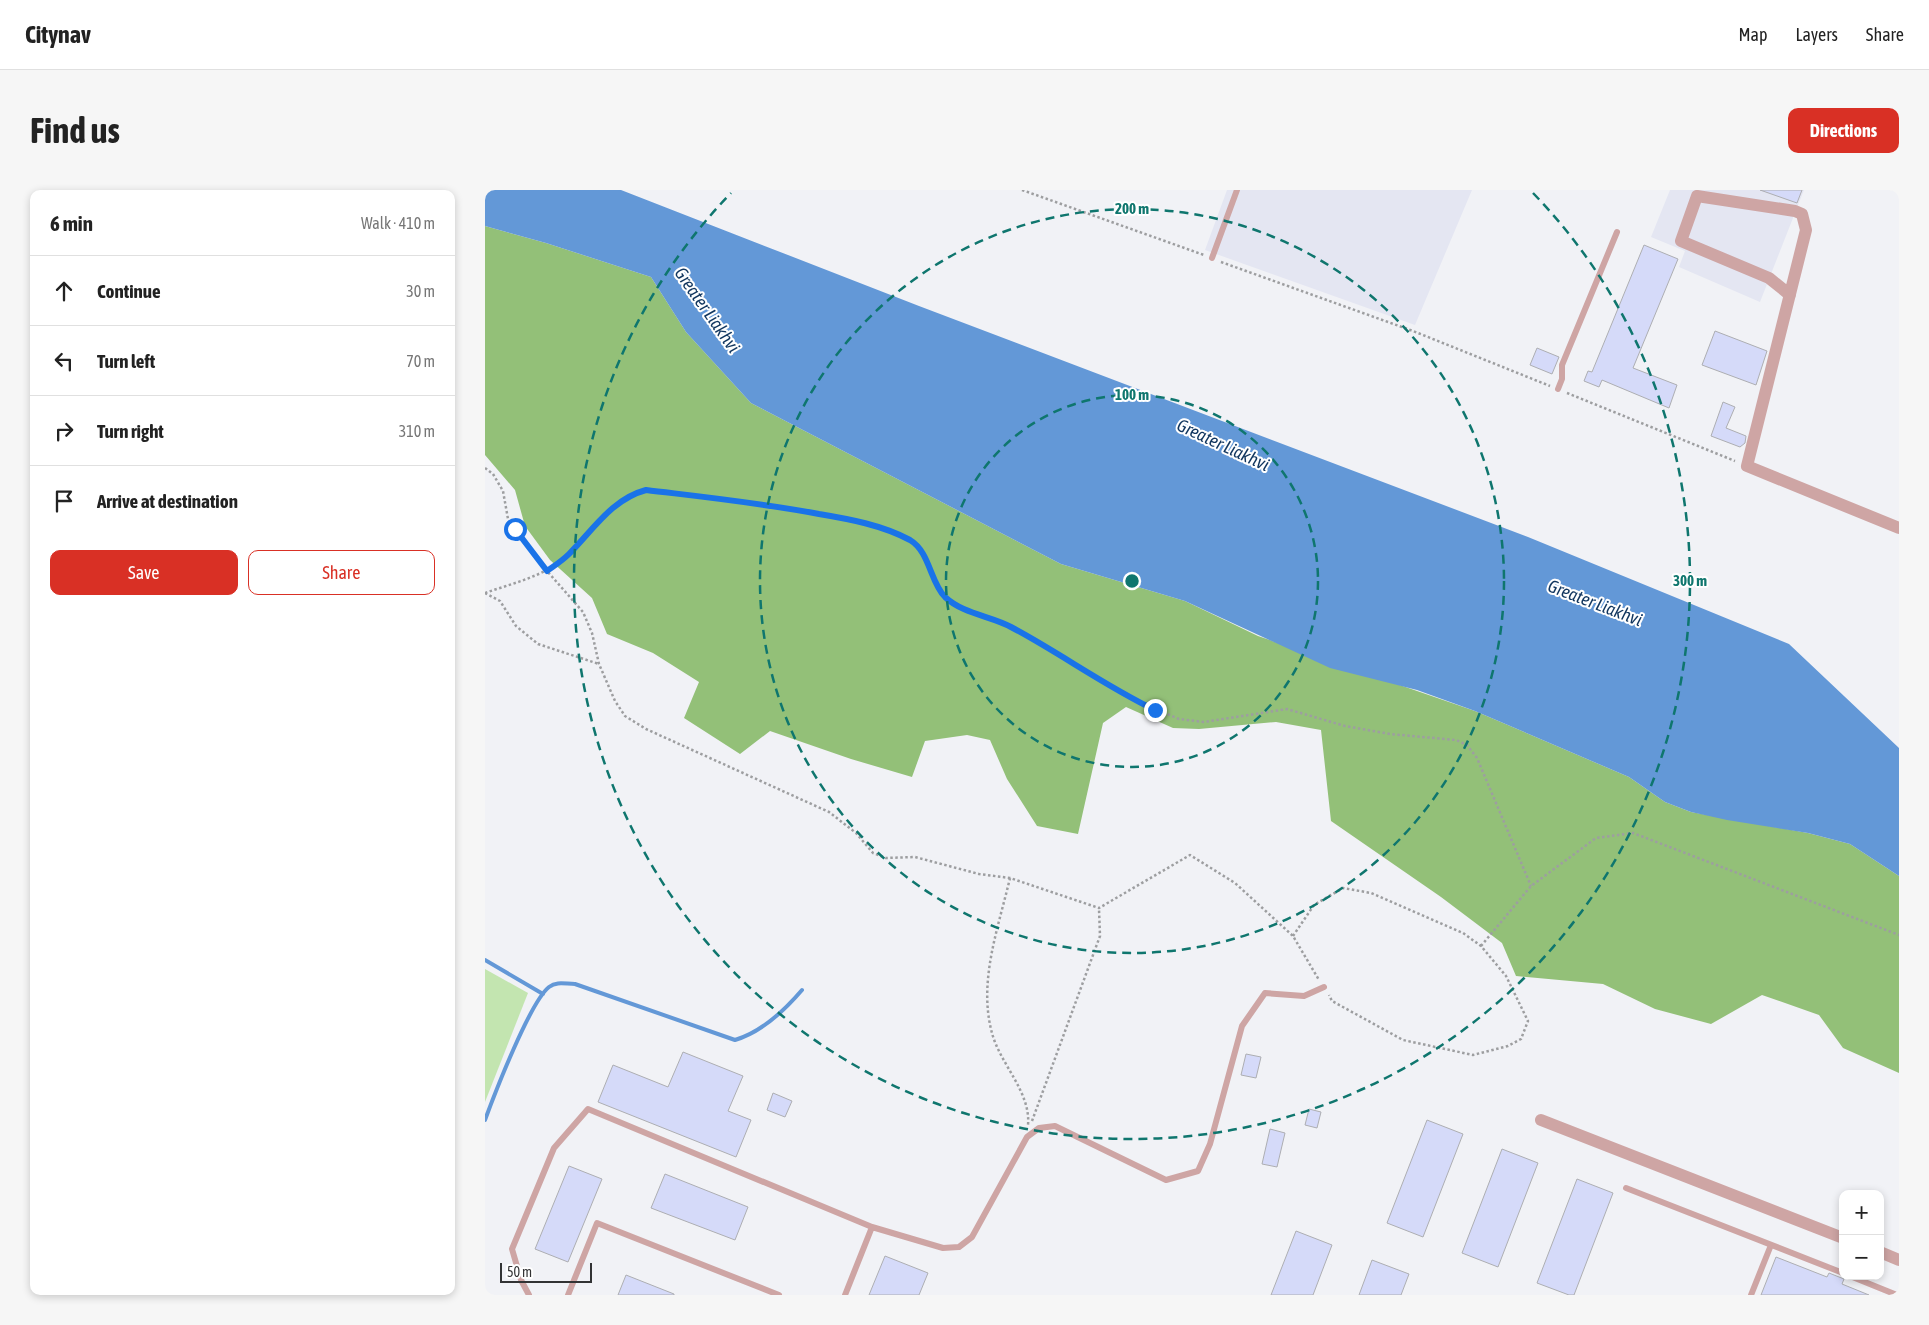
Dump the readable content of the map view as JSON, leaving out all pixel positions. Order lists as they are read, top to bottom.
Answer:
{
  "water": ["Greater Liakhvi"],
  "scale_bar": "50 m",
  "page": {
    "header": "Citynav",
    "nav": ["Map", "Layers", "Share"],
    "buttons": [
      "Directions",
      ["Save", "Share"]
    ],
    "title": "Find us",
    "heading": ["6 min", "Walk · 410 m"],
    "list": [
      ["Continue", "30 m"],
      ["Turn left", "70 m"],
      ["Turn right", "310 m"],
      "Arrive at destination"
    ],
    "map_buttons": ["+", "−"],
    "scale": "50 m"
  },
  "rings": ["200 m", "100 m", "300 m"]
}
